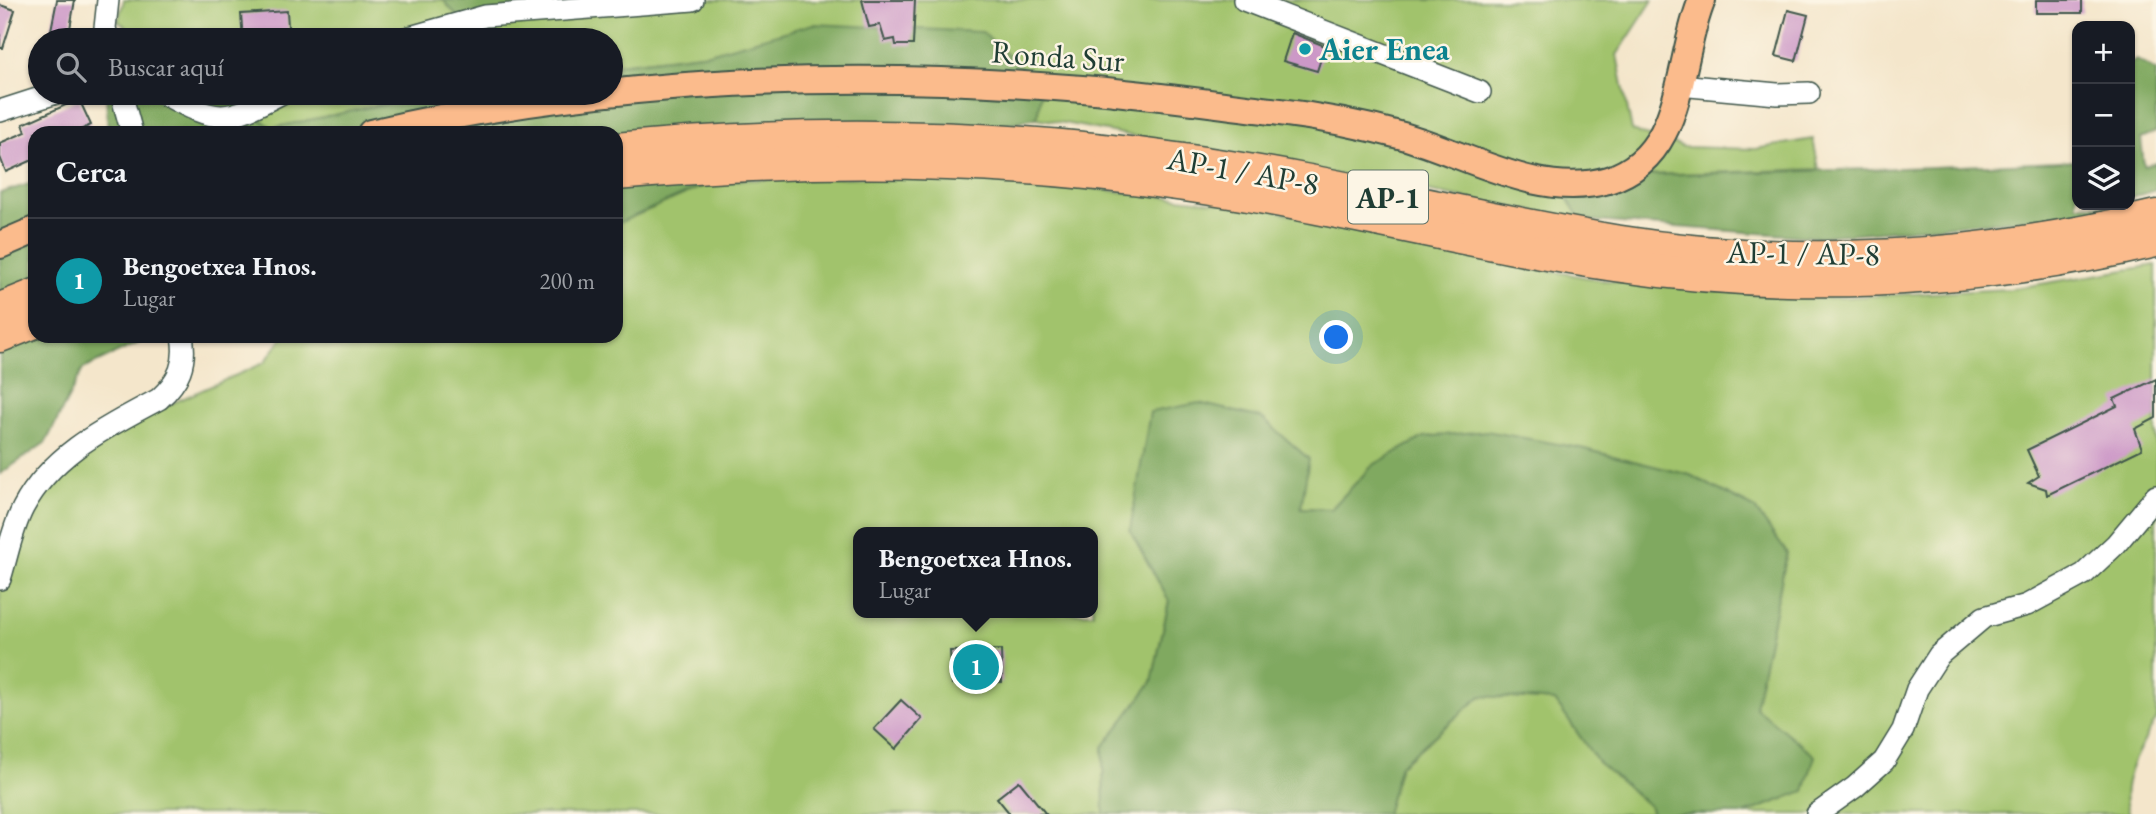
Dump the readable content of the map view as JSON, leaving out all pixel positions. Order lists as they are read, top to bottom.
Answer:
{
  "streets": {
    "highway": ["AP-1 / AP-8", "AP-1"],
    "main road": ["Ronda Sur"]
  },
  "places": ["Aier Enea"],
  "page": {
    "map_buttons": ["+", "−"],
    "search": "Buscar aquí",
    "heading": "Cerca",
    "list": [
      {
        "mark": "1",
        "name": "Bengoetxea Hnos.",
        "note": "Lugar",
        "value": "200 m"
      }
    ],
    "popup": ["Bengoetxea Hnos.", "Lugar"],
    "pins": "1"
  }
}
